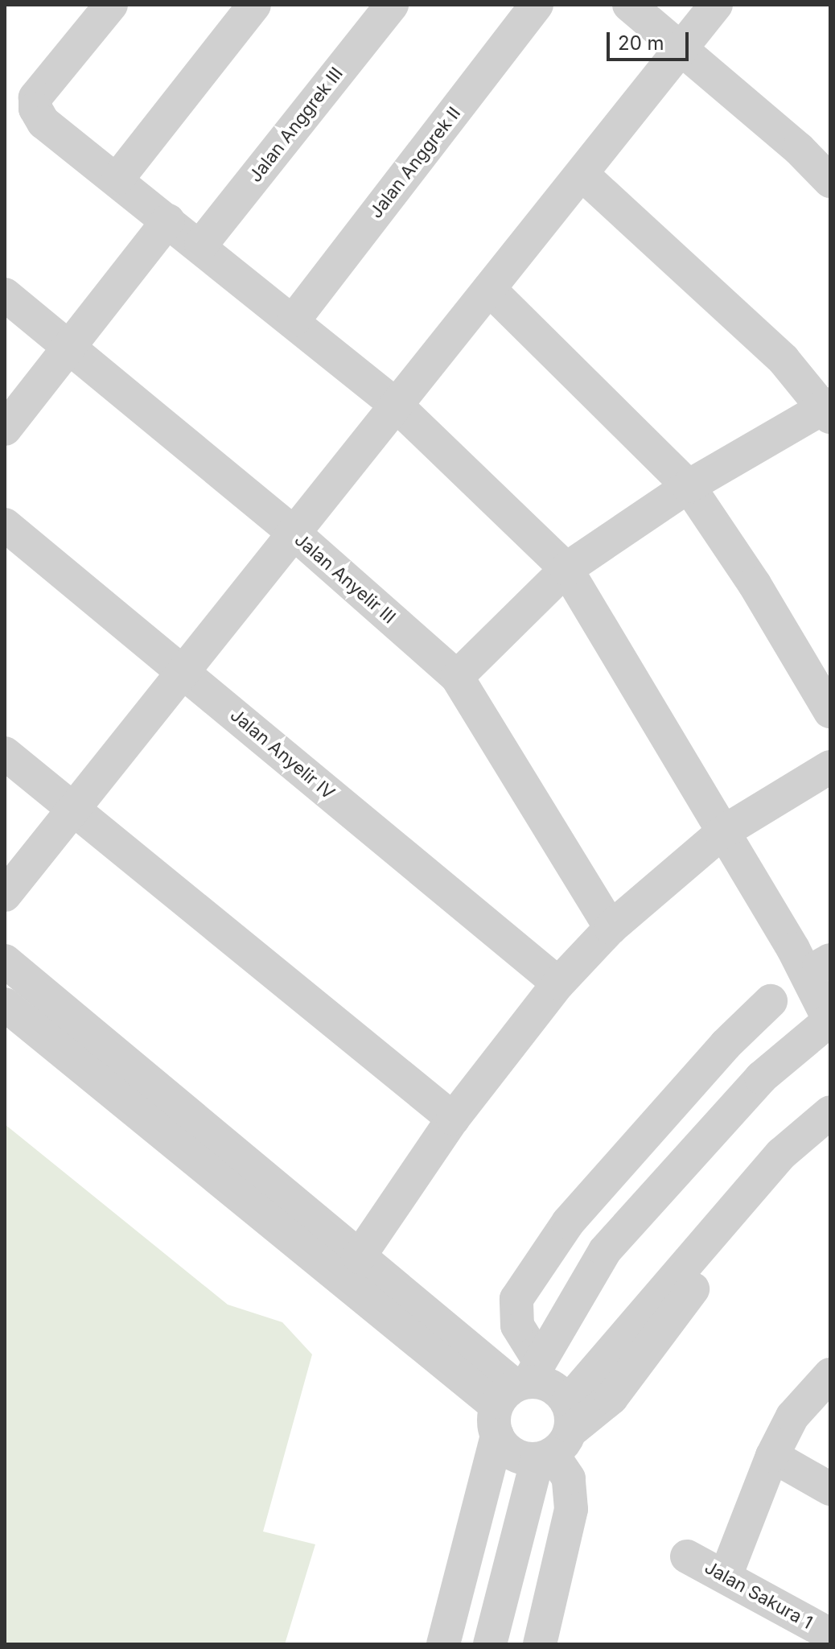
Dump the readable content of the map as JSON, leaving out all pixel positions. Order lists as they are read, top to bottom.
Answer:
{
  "streets": {
    "street": [
      "Jalan Anggrek III",
      "Jalan Anggrek II",
      "Jalan Anyelir III",
      "Jalan Anyelir IV",
      "Jalan Sakura 1"
    ]
  },
  "scale_bar": "20 m"
}
